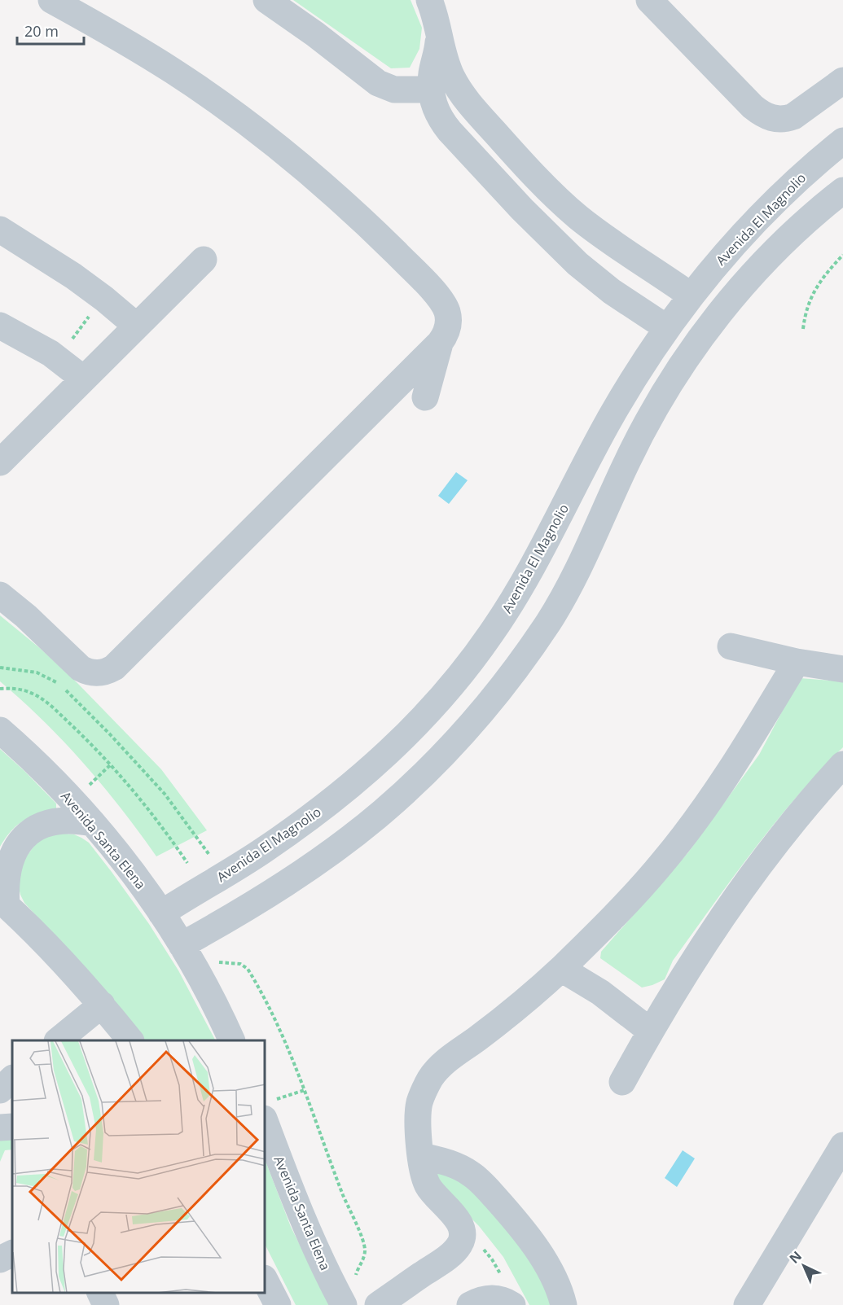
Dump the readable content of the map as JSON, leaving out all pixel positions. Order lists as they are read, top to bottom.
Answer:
{
  "streets": {
    "street": ["Avenida El Magnolio", "Avenida Santa Elena"]
  },
  "crossings": [
    ["Avenida El Magnolio", "Avenida Santa Elena"]
  ],
  "scale_bar": "20 m",
  "north": "top left"
}
